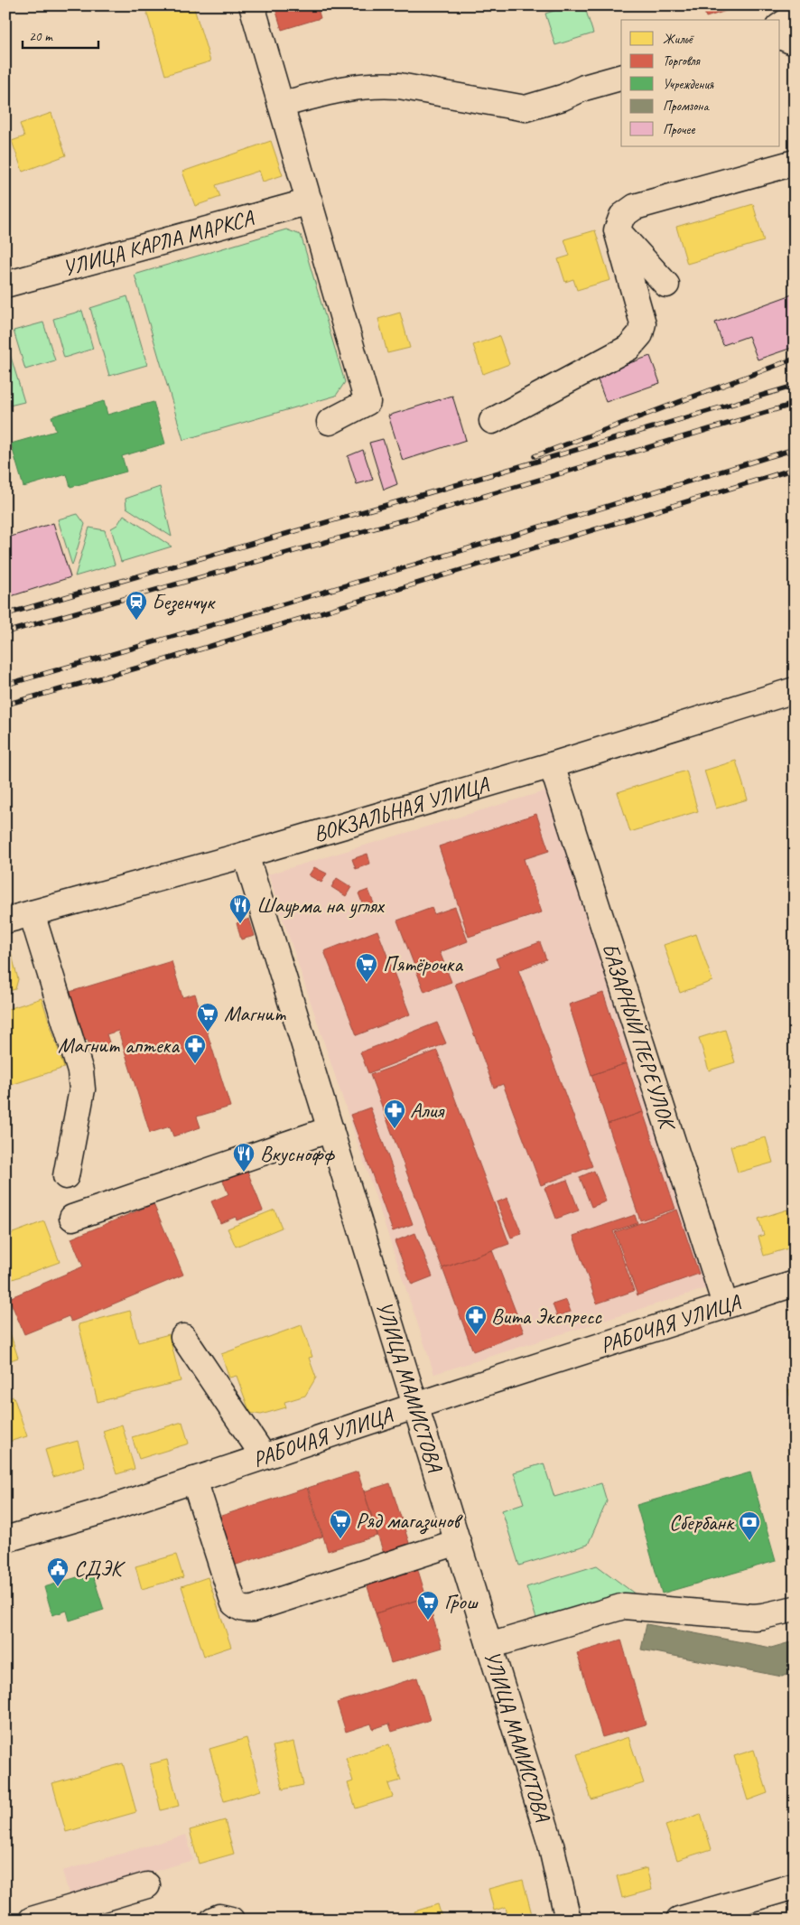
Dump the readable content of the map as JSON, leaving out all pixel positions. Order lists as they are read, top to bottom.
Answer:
{
  "streets": {
    "street": [
      "УЛИЦА КАРЛА МАРКСА",
      "ВОКЗАЛЬНАЯ УЛИЦА",
      "БАЗАРНЫЙ ПЕРЕУЛОК",
      "РАБОЧАЯ УЛИЦА",
      "УЛИЦА МАМИСТОВА"
    ]
  },
  "crossings": [
    ["ВОКЗАЛЬНАЯ УЛИЦА", "БАЗАРНЫЙ ПЕРЕУЛОК"],
    ["ВОКЗАЛЬНАЯ УЛИЦА", "УЛИЦА МАМИСТОВА"],
    ["БАЗАРНЫЙ ПЕРЕУЛОК", "РАБОЧАЯ УЛИЦА"],
    ["РАБОЧАЯ УЛИЦА", "УЛИЦА МАМИСТОВА"]
  ],
  "places": {
    "station": ["Безенчук"],
    "restaurant": ["Шаурма на углях", "Вкуснофф"],
    "supermarket": [
      "Пятёрочка",
      "Магнит",
      "Ряд магазинов",
      "Грош"
    ],
    "pharmacy": ["Магнит аптека", "Алия", "Вита Экспресс"],
    "bank": ["Сбербанк"],
    "public building": ["СДЭК"]
  },
  "legend": [
    "Жильё",
    "Торговля",
    "Учреждения",
    "Промзона",
    "Прочее"
  ],
  "scale_bar": "20 m"
}
